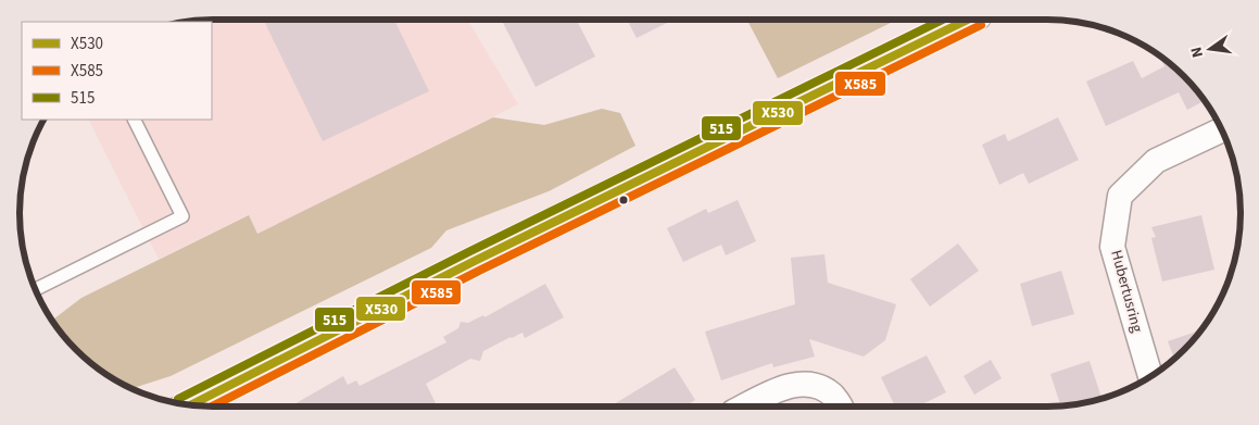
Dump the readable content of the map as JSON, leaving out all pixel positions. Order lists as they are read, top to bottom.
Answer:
{
  "streets": {
    "street": ["Hubertusring"]
  },
  "lines": ["transit line X530", "transit line 515", "transit line X585"],
  "legend": ["X530", "X585", "515"],
  "north": "left"
}
